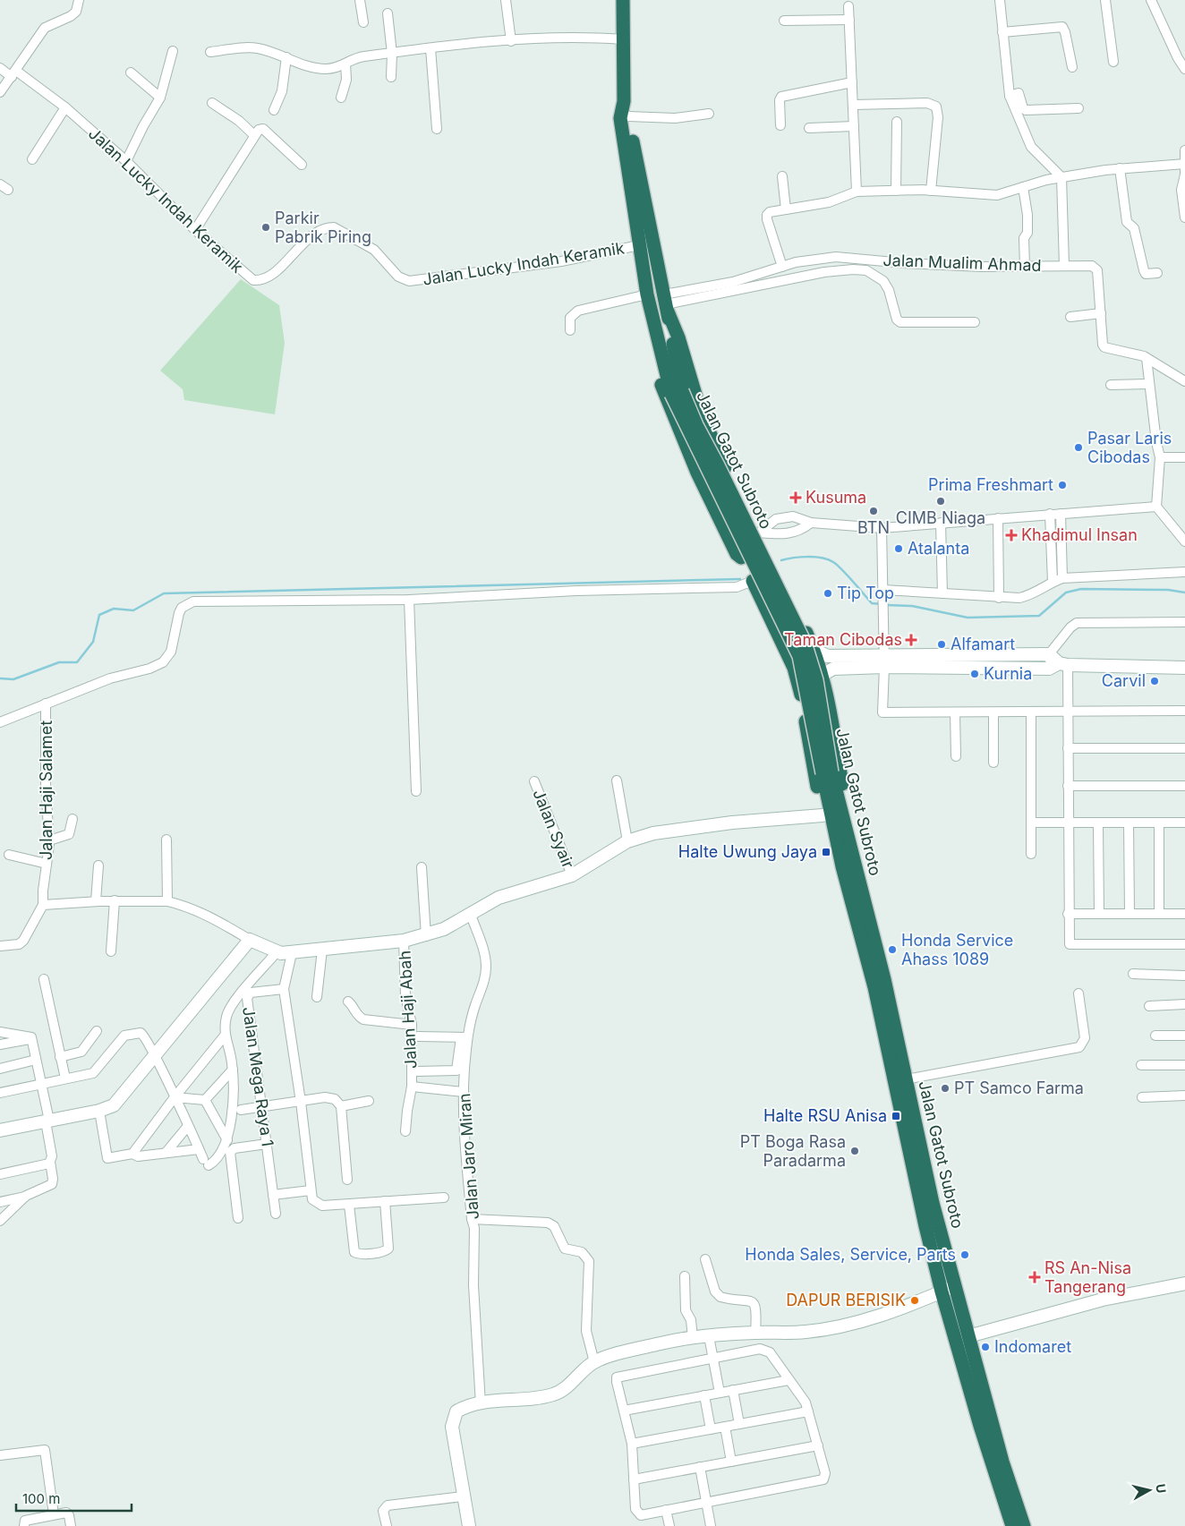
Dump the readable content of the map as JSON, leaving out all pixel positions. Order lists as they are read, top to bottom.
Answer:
{
  "streets": {
    "highway": ["Jalan Gatot Subroto"],
    "street": [
      "Jalan Lucky Indah Keramik",
      "Jalan Mualim Ahmad",
      "Jalan Haji Salamet",
      "Jalan Syair",
      "Jalan Haji Abah",
      "Jalan Mega Raya 1",
      "Jalan Jaro Miran"
    ]
  },
  "crossings": [
    ["Jalan Lucky Indah Keramik", "Jalan Gatot Subroto"],
    ["Jalan Mualim Ahmad", "Jalan Gatot Subroto"]
  ],
  "places": {
    "other": [
      "Parkir Pabrik Piring",
      "Pasar Laris Cibodas",
      "Prima Freshmart",
      "CIMB Niaga",
      "BTN",
      "Atalanta",
      "Tip Top",
      "Alfamart",
      "Kurnia",
      "Carvil",
      "Honda Service Ahass 1089",
      "PT Samco Farma",
      "PT Boga Rasa Paradarma",
      "Honda Sales, Service, Parts",
      "DAPUR BERISIK",
      "Indomaret"
    ],
    "health": [
      "Kusuma",
      "Khadimul Insan",
      "Taman Cibodas",
      "RS An-Nisa Tangerang"
    ],
    "transit": ["Halte Uwung Jaya", "Halte RSU Anisa"]
  },
  "scale_bar": "100 m",
  "north": "right"
}
